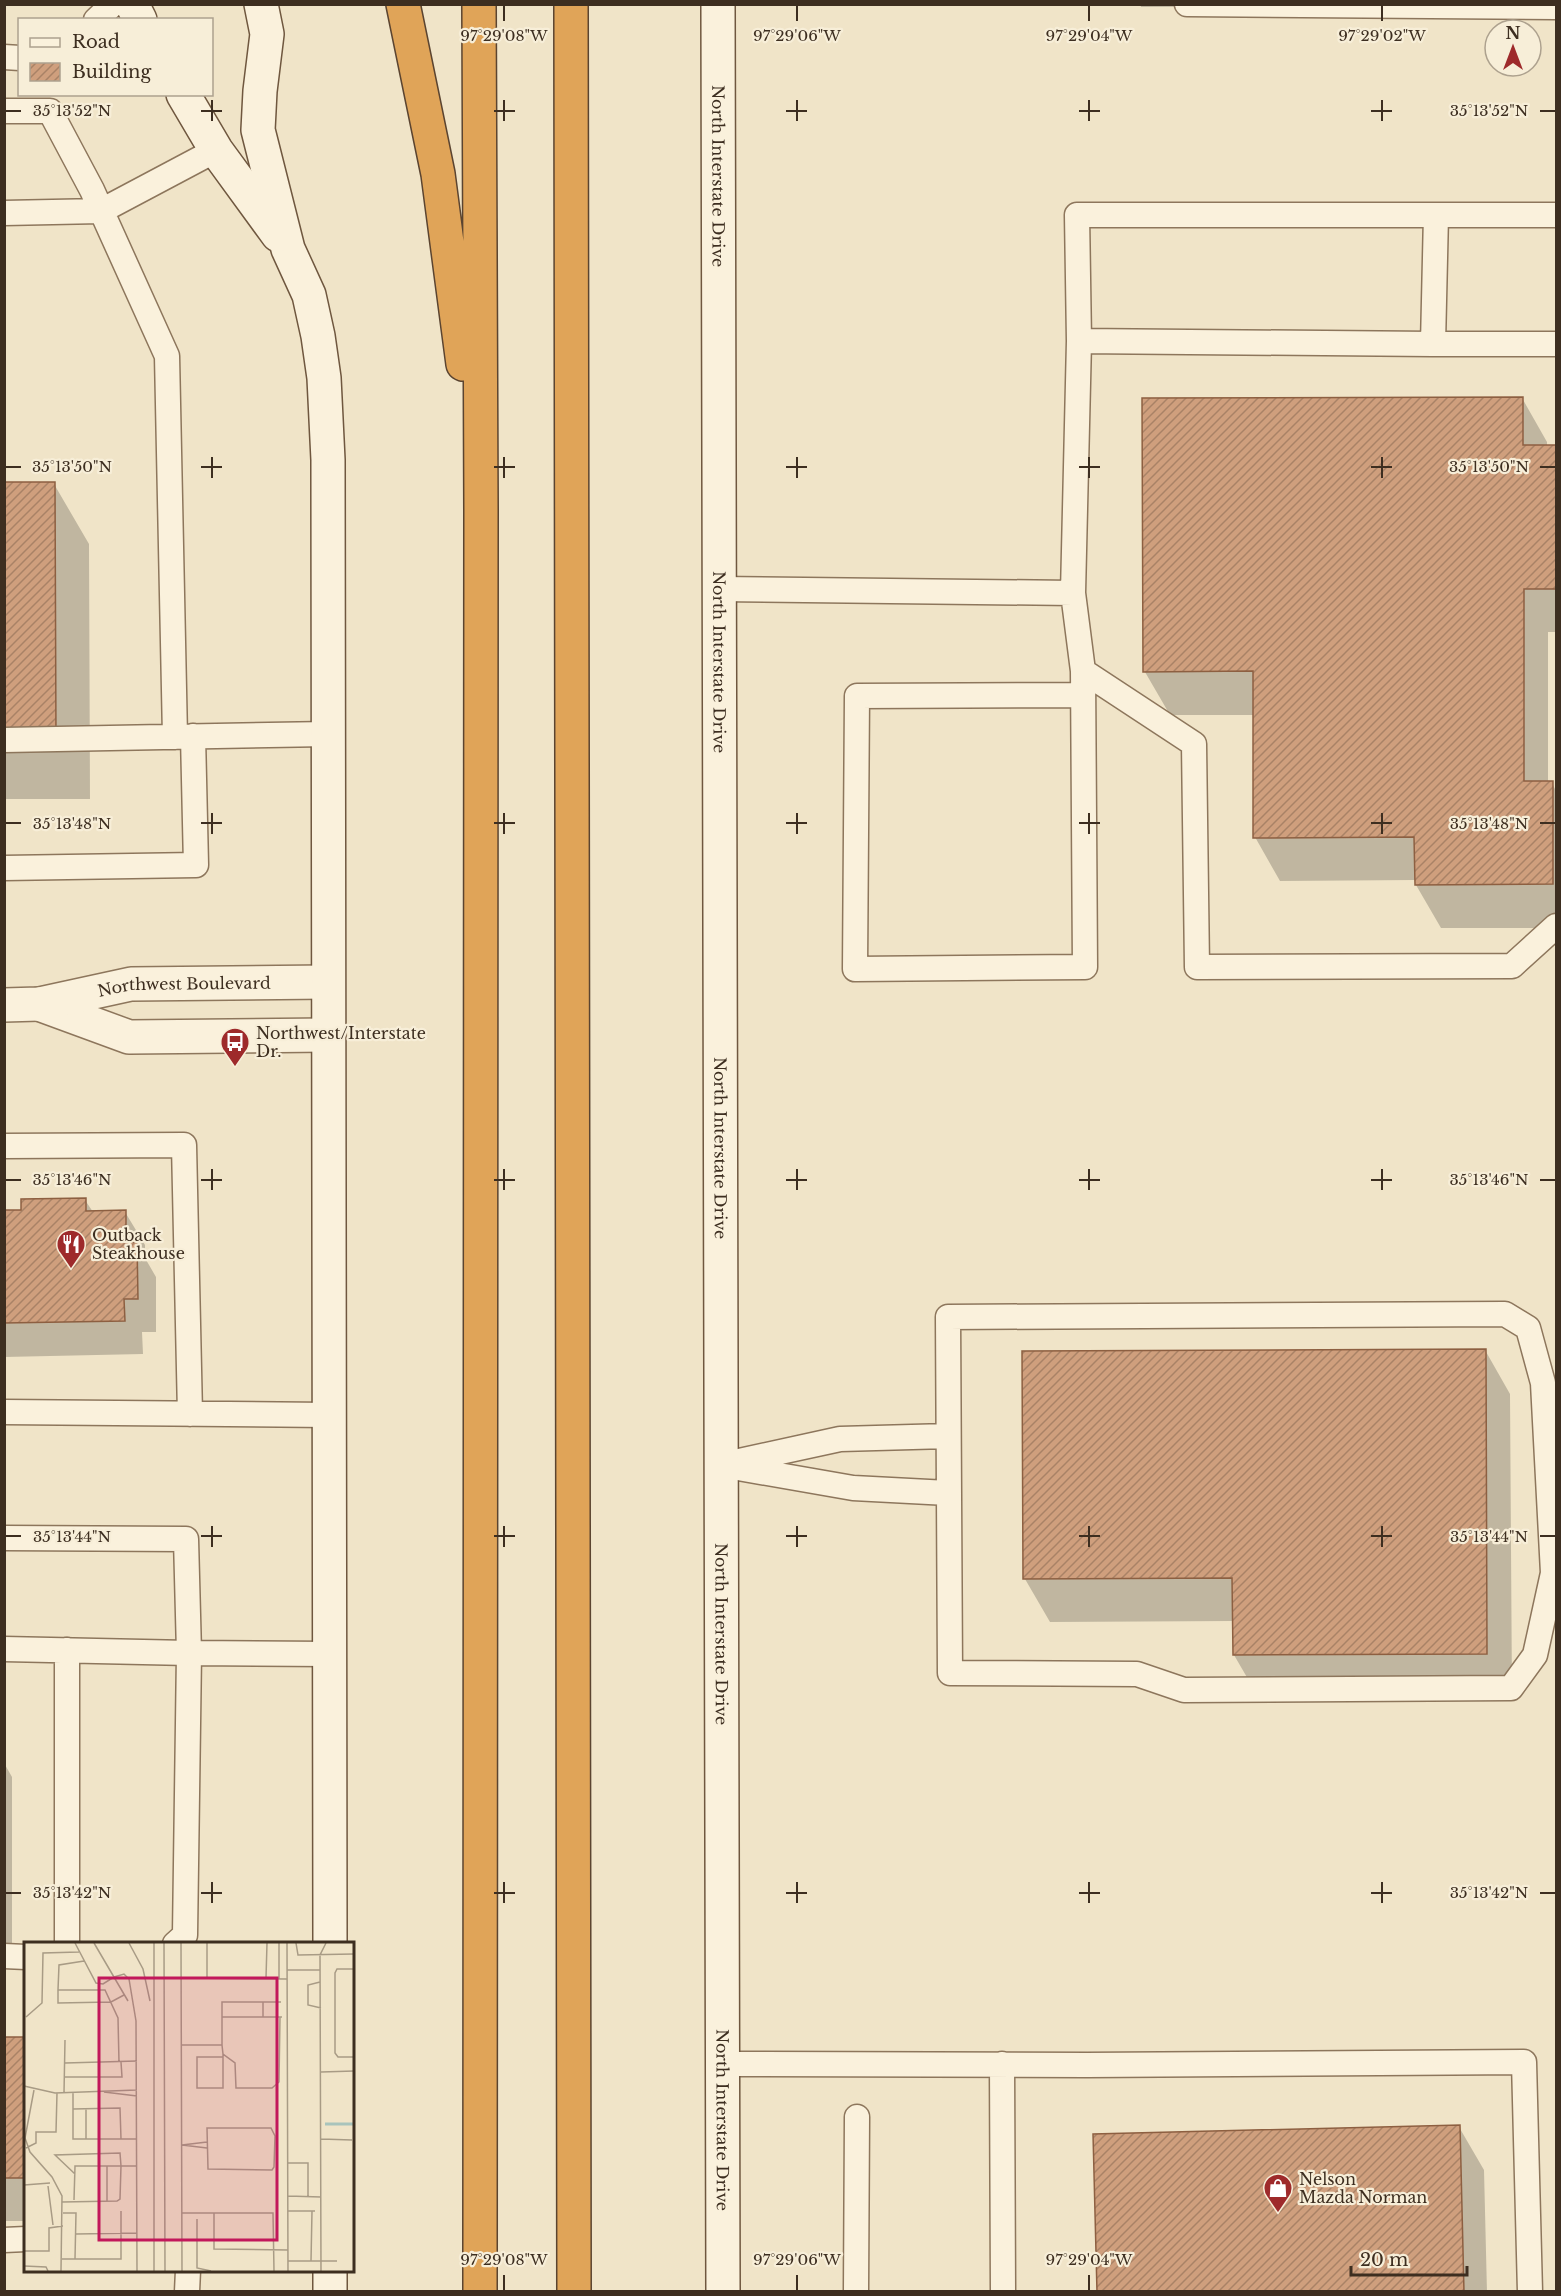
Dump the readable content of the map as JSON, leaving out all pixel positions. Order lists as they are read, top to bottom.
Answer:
{
  "streets": {
    "main road": ["North Interstate Drive", "Northwest Boulevard"]
  },
  "places": {
    "bus stop": ["Northwest/Interstate Dr."],
    "restaurant": ["Outback Steakhouse"],
    "shop": ["Nelson Mazda Norman"]
  },
  "legend": ["Road", "Building"],
  "scale_bar": "20 m",
  "north": "top",
  "coordinates": [
    "97°29'08\"W",
    "97°29'06\"W",
    "97°29'04\"W",
    "97°29'02\"W",
    "35°13'52\"N",
    "35°13'50\"N",
    "35°13'48\"N",
    "35°13'46\"N",
    "35°13'44\"N",
    "35°13'42\"N"
  ]
}
